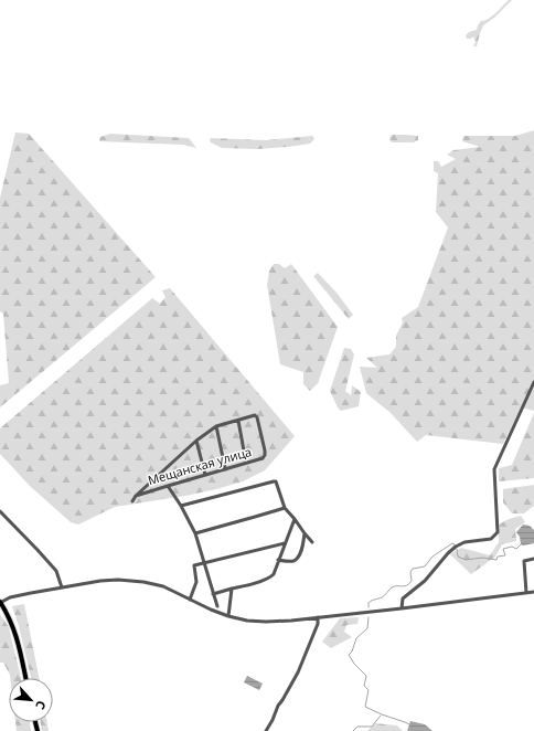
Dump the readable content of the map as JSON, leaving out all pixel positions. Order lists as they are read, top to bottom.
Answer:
{
  "streets": {
    "street": ["Мещанская улица"]
  },
  "north": "bottom right"
}
